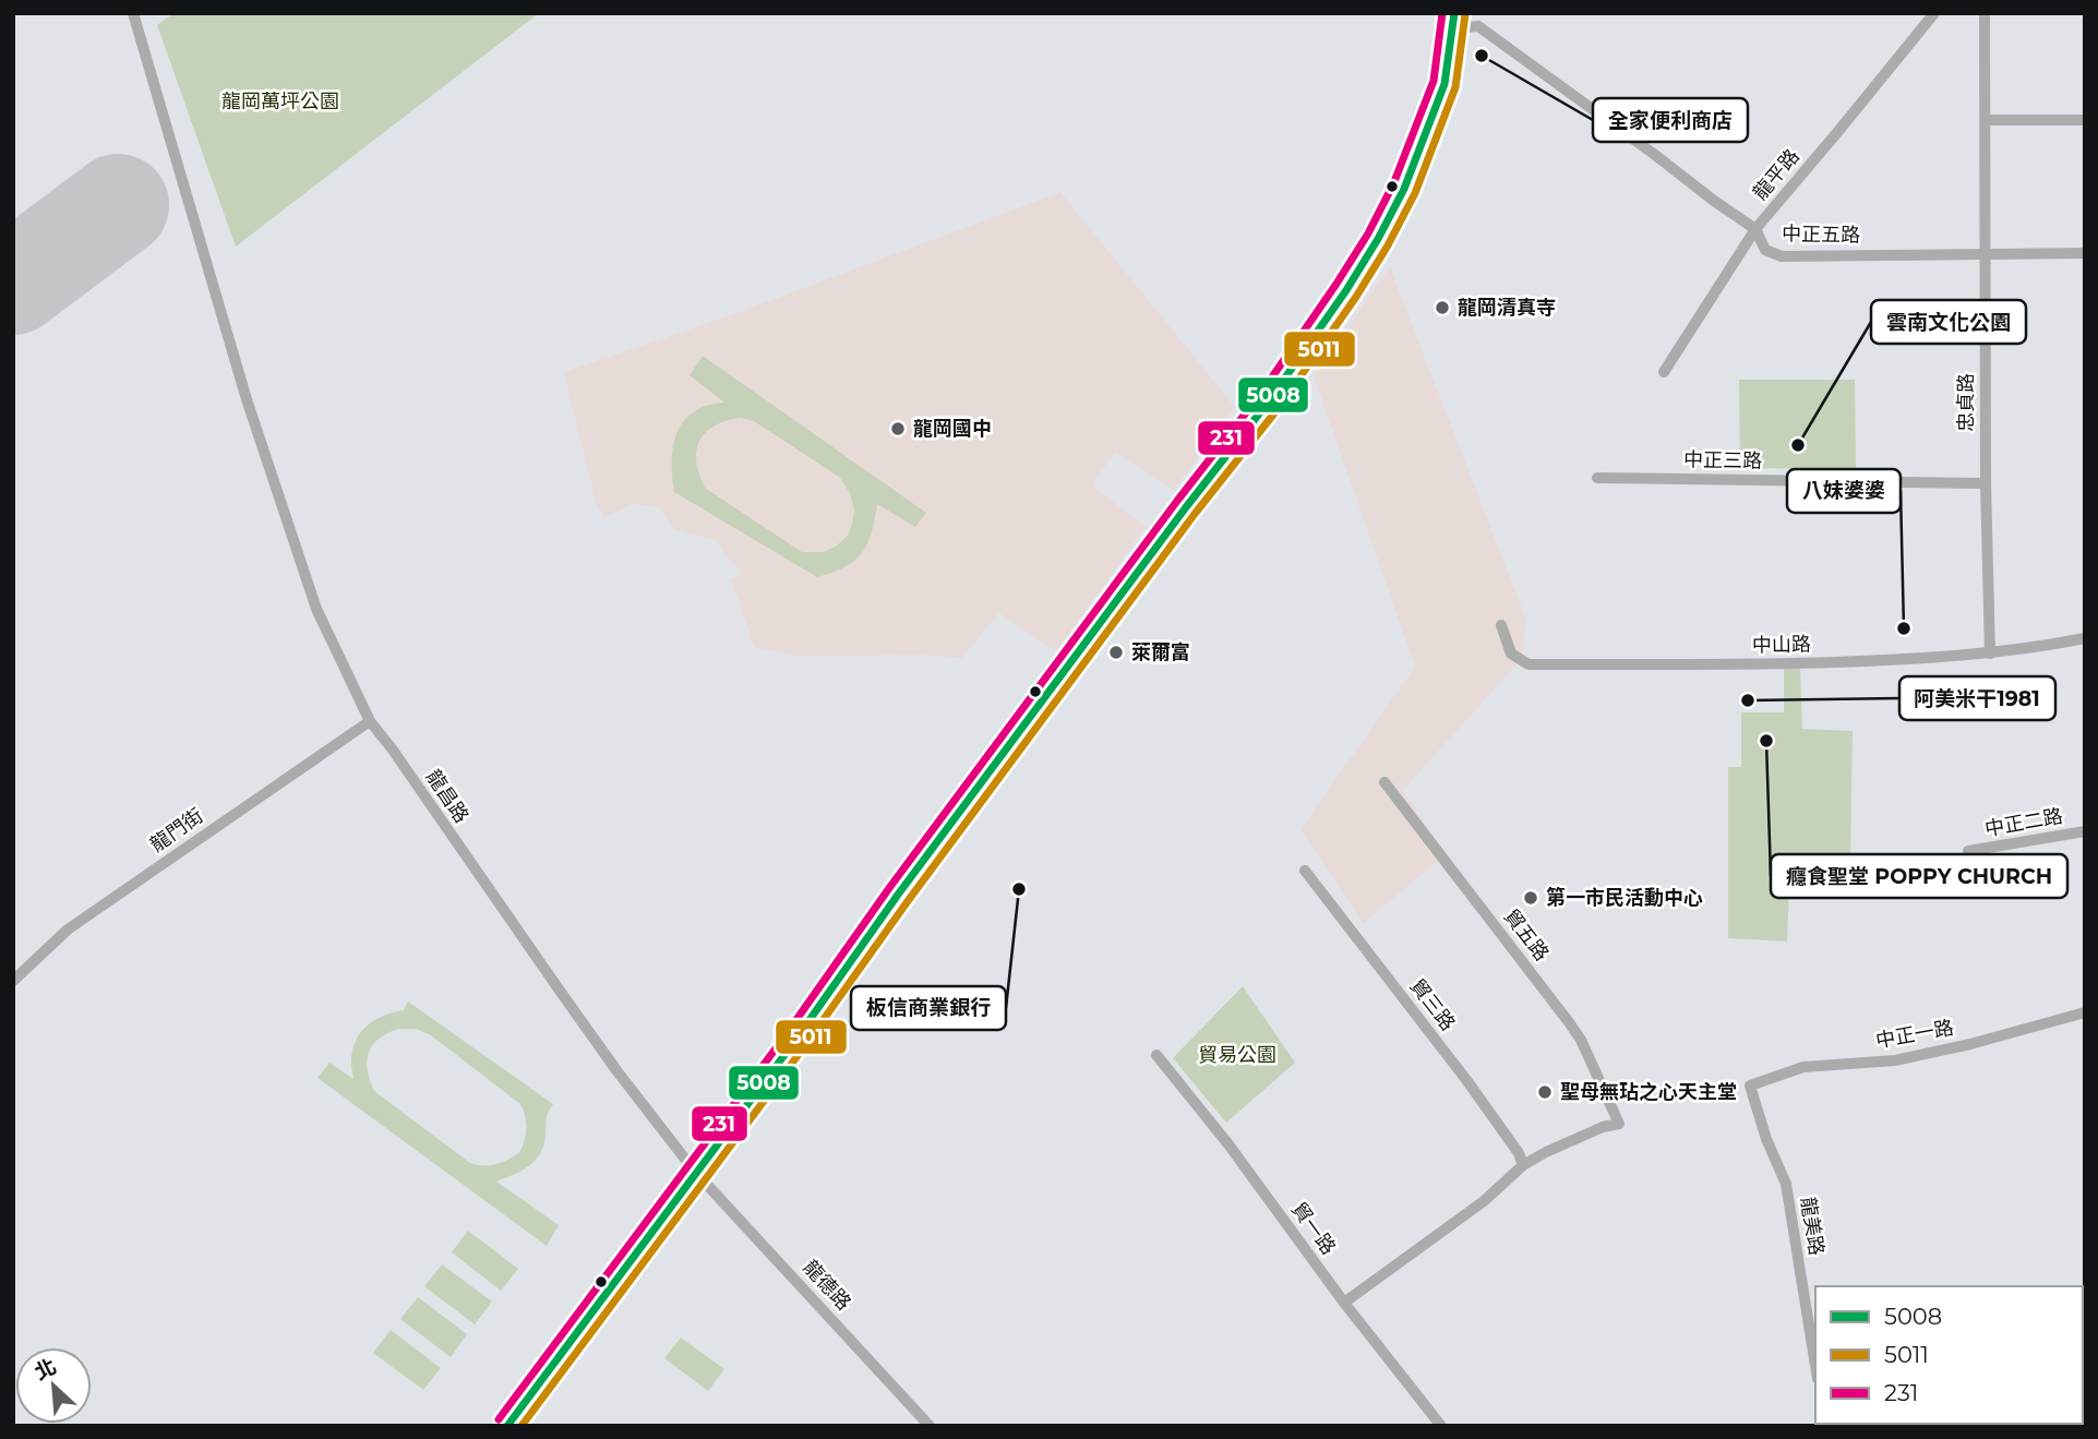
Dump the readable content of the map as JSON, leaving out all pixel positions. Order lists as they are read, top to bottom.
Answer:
{
  "streets": {
    "street": [
      "龍平路",
      "中正五路",
      "忠貞路",
      "中正三路",
      "中山路",
      "龍昌路",
      "中正二路",
      "龍門街",
      "貿五路",
      "貿三路",
      "中正一路",
      "龍美路",
      "貿一路",
      "龍德路"
    ]
  },
  "crossings": [
    ["龍平路", "中正五路"],
    ["中正五路", "忠貞路"],
    ["忠貞路", "中正三路"],
    ["忠貞路", "中山路"],
    ["龍昌路", "龍門街"],
    ["龍昌路", "龍德路"],
    ["貿五路", "貿三路"],
    ["中正一路", "龍美路"]
  ],
  "parks": ["龍岡萬坪公園", "貿易公園"],
  "places": [
    "全家便利商店",
    "龍岡清真寺",
    "龍岡國中",
    "雲南文化公園",
    "八妹婆婆",
    "萊爾富",
    "阿美米干1981",
    "癮食聖堂 POPPY CHURCH",
    "板信商業銀行",
    "第一市民活動中心",
    "聖母無玷之心天主堂"
  ],
  "lines": ["transit line 5008", "transit line 231", "transit line 5011"],
  "legend": ["5008", "5011", "231"],
  "north": "top left"
}
